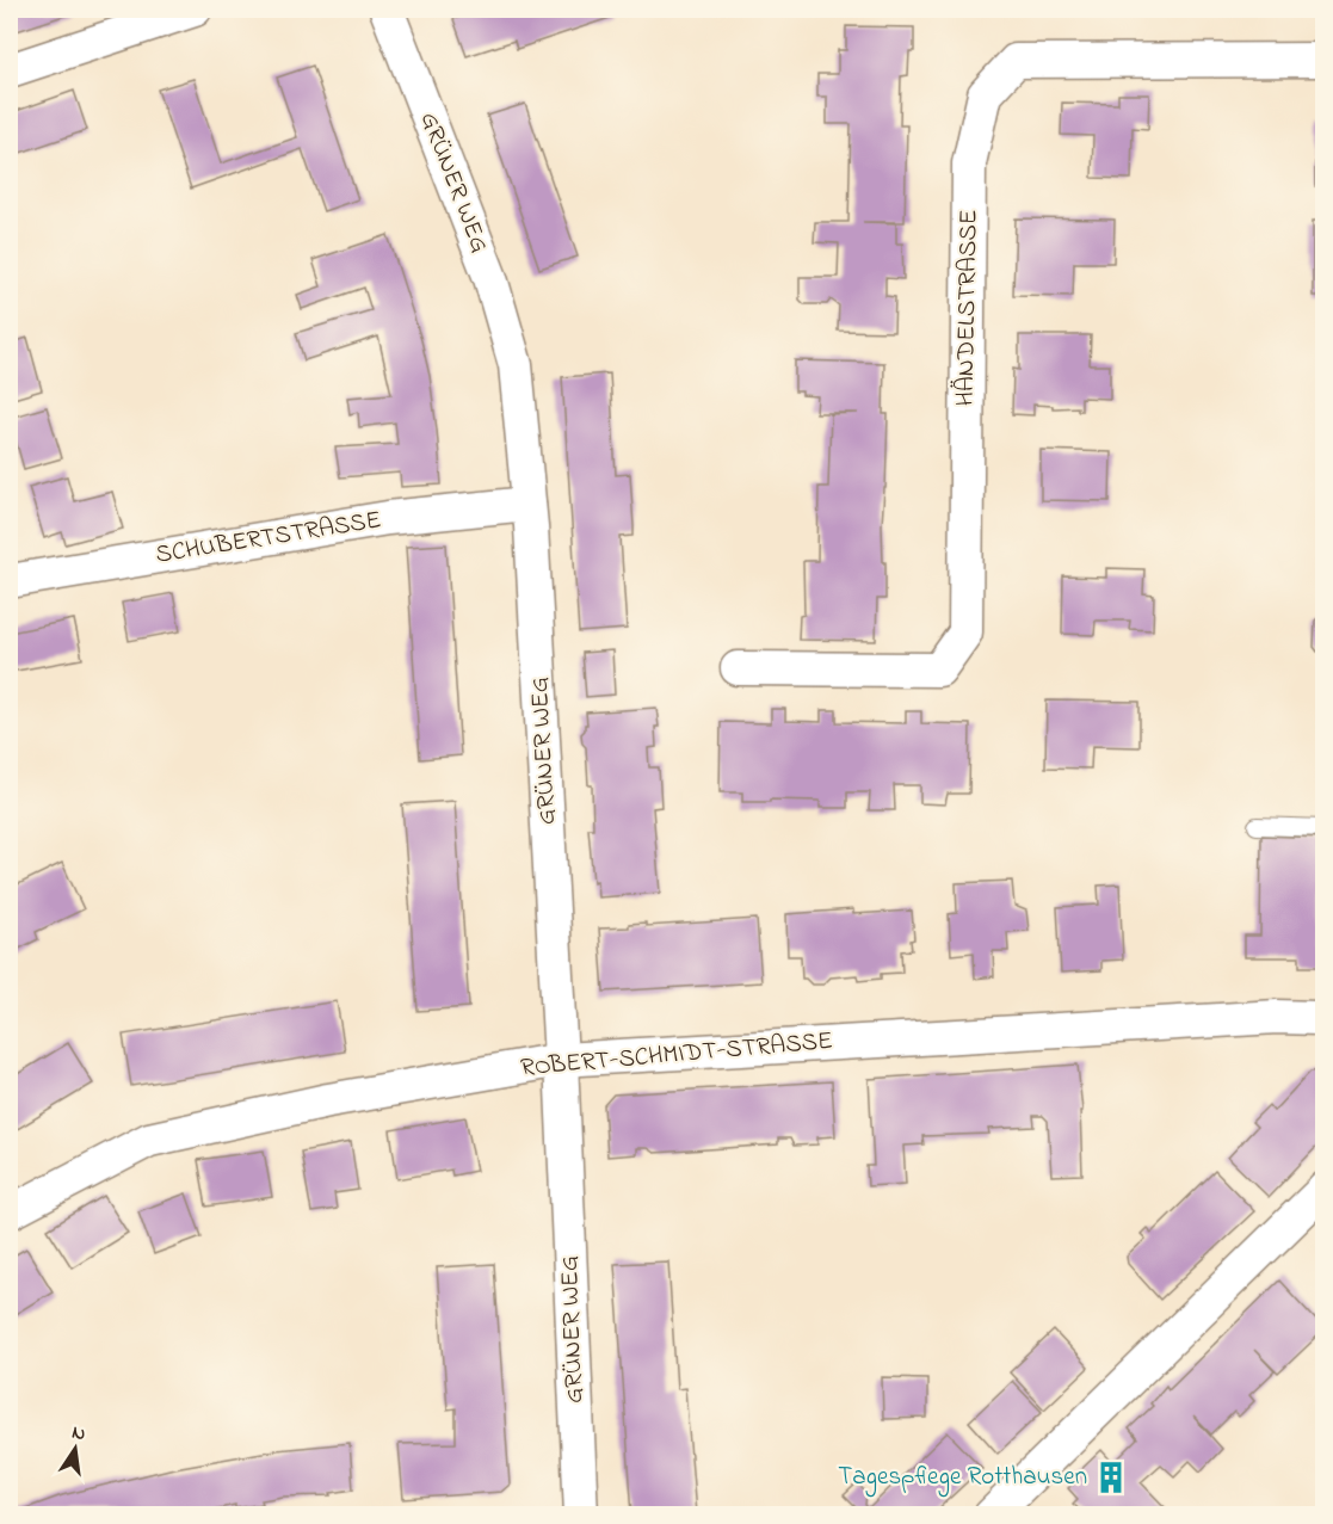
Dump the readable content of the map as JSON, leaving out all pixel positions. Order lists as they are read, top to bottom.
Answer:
{
  "streets": {
    "street": [
      "GRÜNER WEG",
      "HÄNDELSTRASSE",
      "SCHUBERTSTRASSE",
      "ROBERT-SCHMIDT-STRASSE"
    ]
  },
  "crossings": [
    ["GRÜNER WEG", "SCHUBERTSTRASSE"],
    ["GRÜNER WEG", "ROBERT-SCHMIDT-STRASSE"]
  ],
  "places": {
    "building": ["Tagespflege Rotthausen"]
  },
  "north": "top"
}
